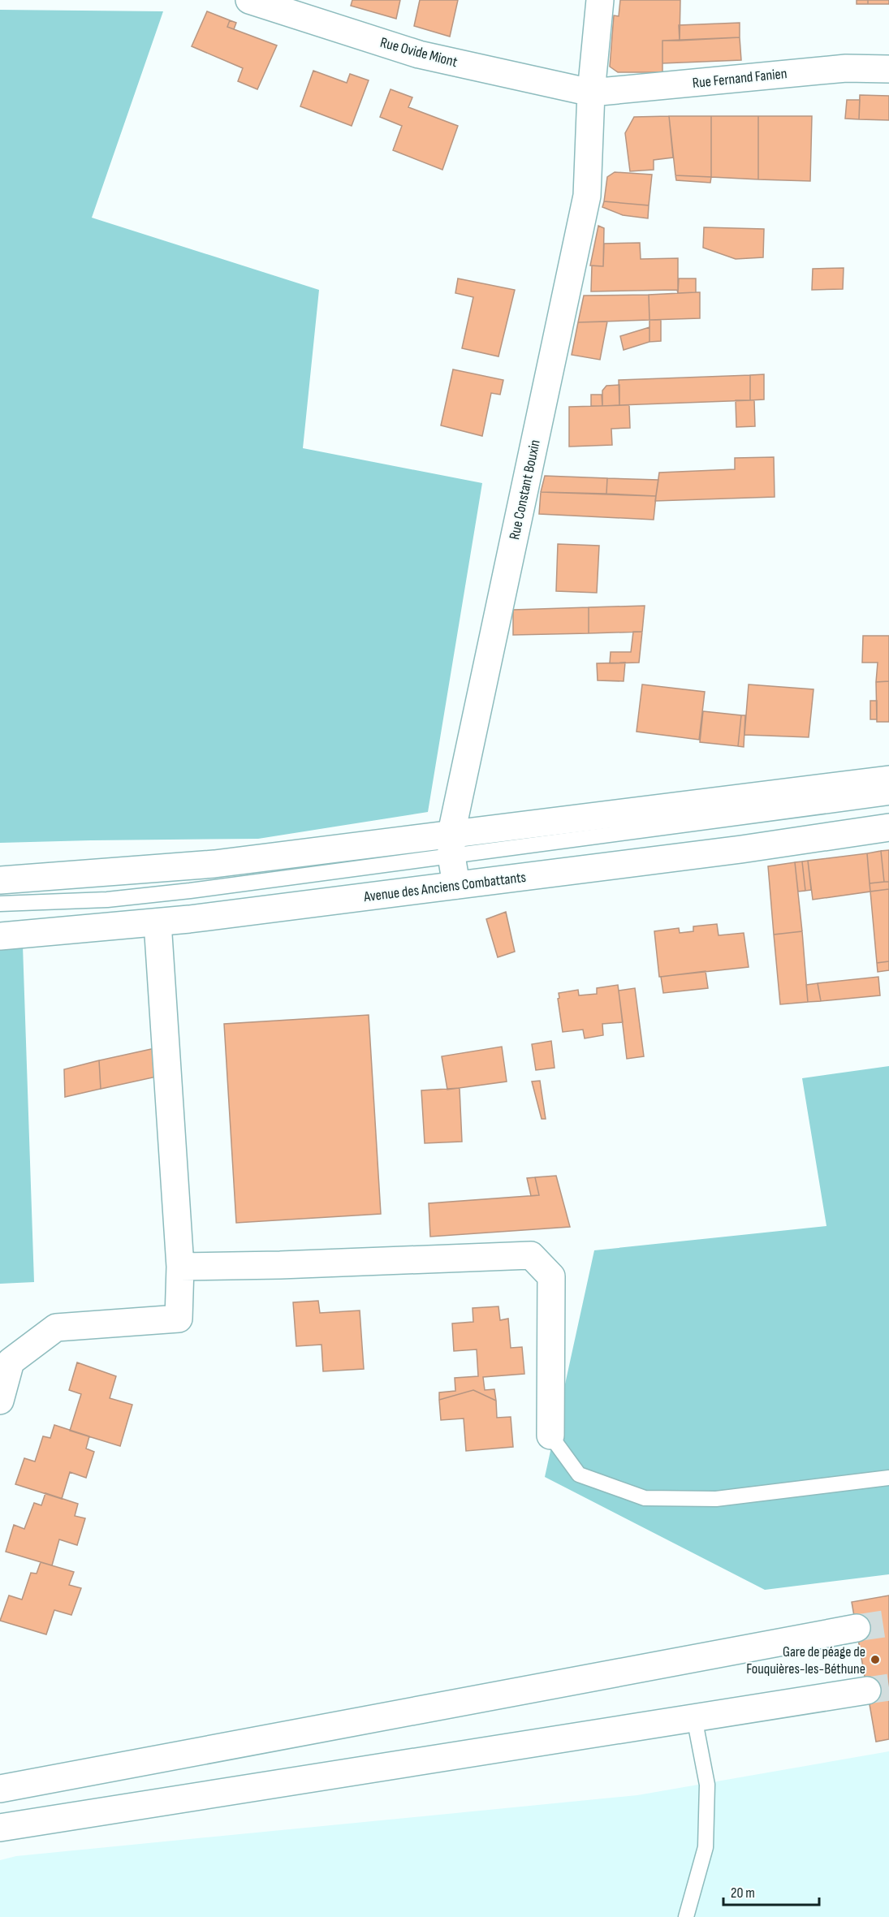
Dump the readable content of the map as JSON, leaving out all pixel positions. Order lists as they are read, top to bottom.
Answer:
{
  "streets": {
    "main road": [
      "Rue Ovide Miont",
      "Rue Fernand Fanien",
      "Rue Constant Bouxin",
      "Avenue des Anciens Combattants"
    ]
  },
  "crossings": [
    ["Rue Ovide Miont", "Rue Fernand Fanien"],
    ["Rue Ovide Miont", "Rue Constant Bouxin"],
    ["Rue Fernand Fanien", "Rue Constant Bouxin"],
    ["Rue Constant Bouxin", "Avenue des Anciens Combattants"]
  ],
  "places": ["Gare de péage de Fouquières-les-Béthune"],
  "scale_bar": "20 m"
}
